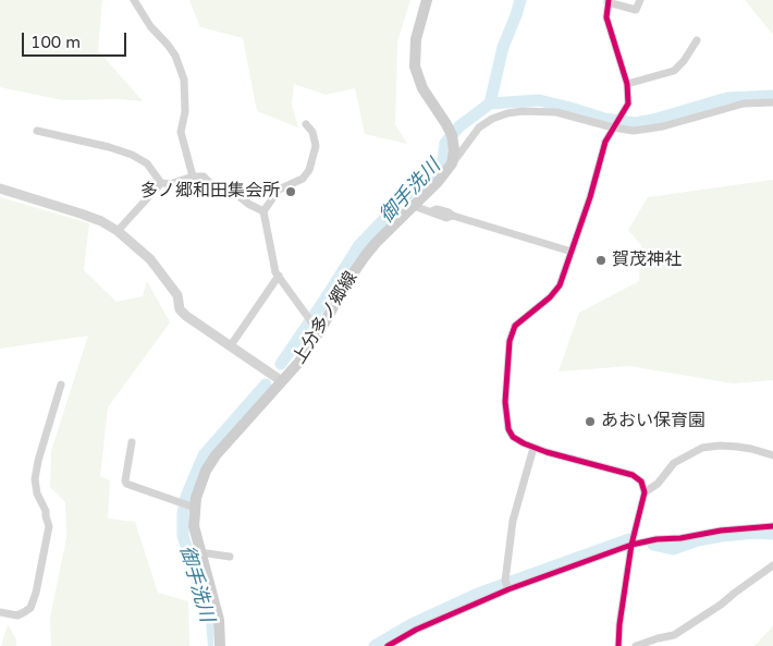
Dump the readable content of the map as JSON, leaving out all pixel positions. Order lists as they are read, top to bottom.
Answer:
{
  "streets": {
    "main road": ["上分多ノ郷線"]
  },
  "water": ["御手洗川"],
  "places": ["多ノ郷和田集会所", "賀茂神社", "あおい保育園"],
  "scale_bar": "100 m"
}
